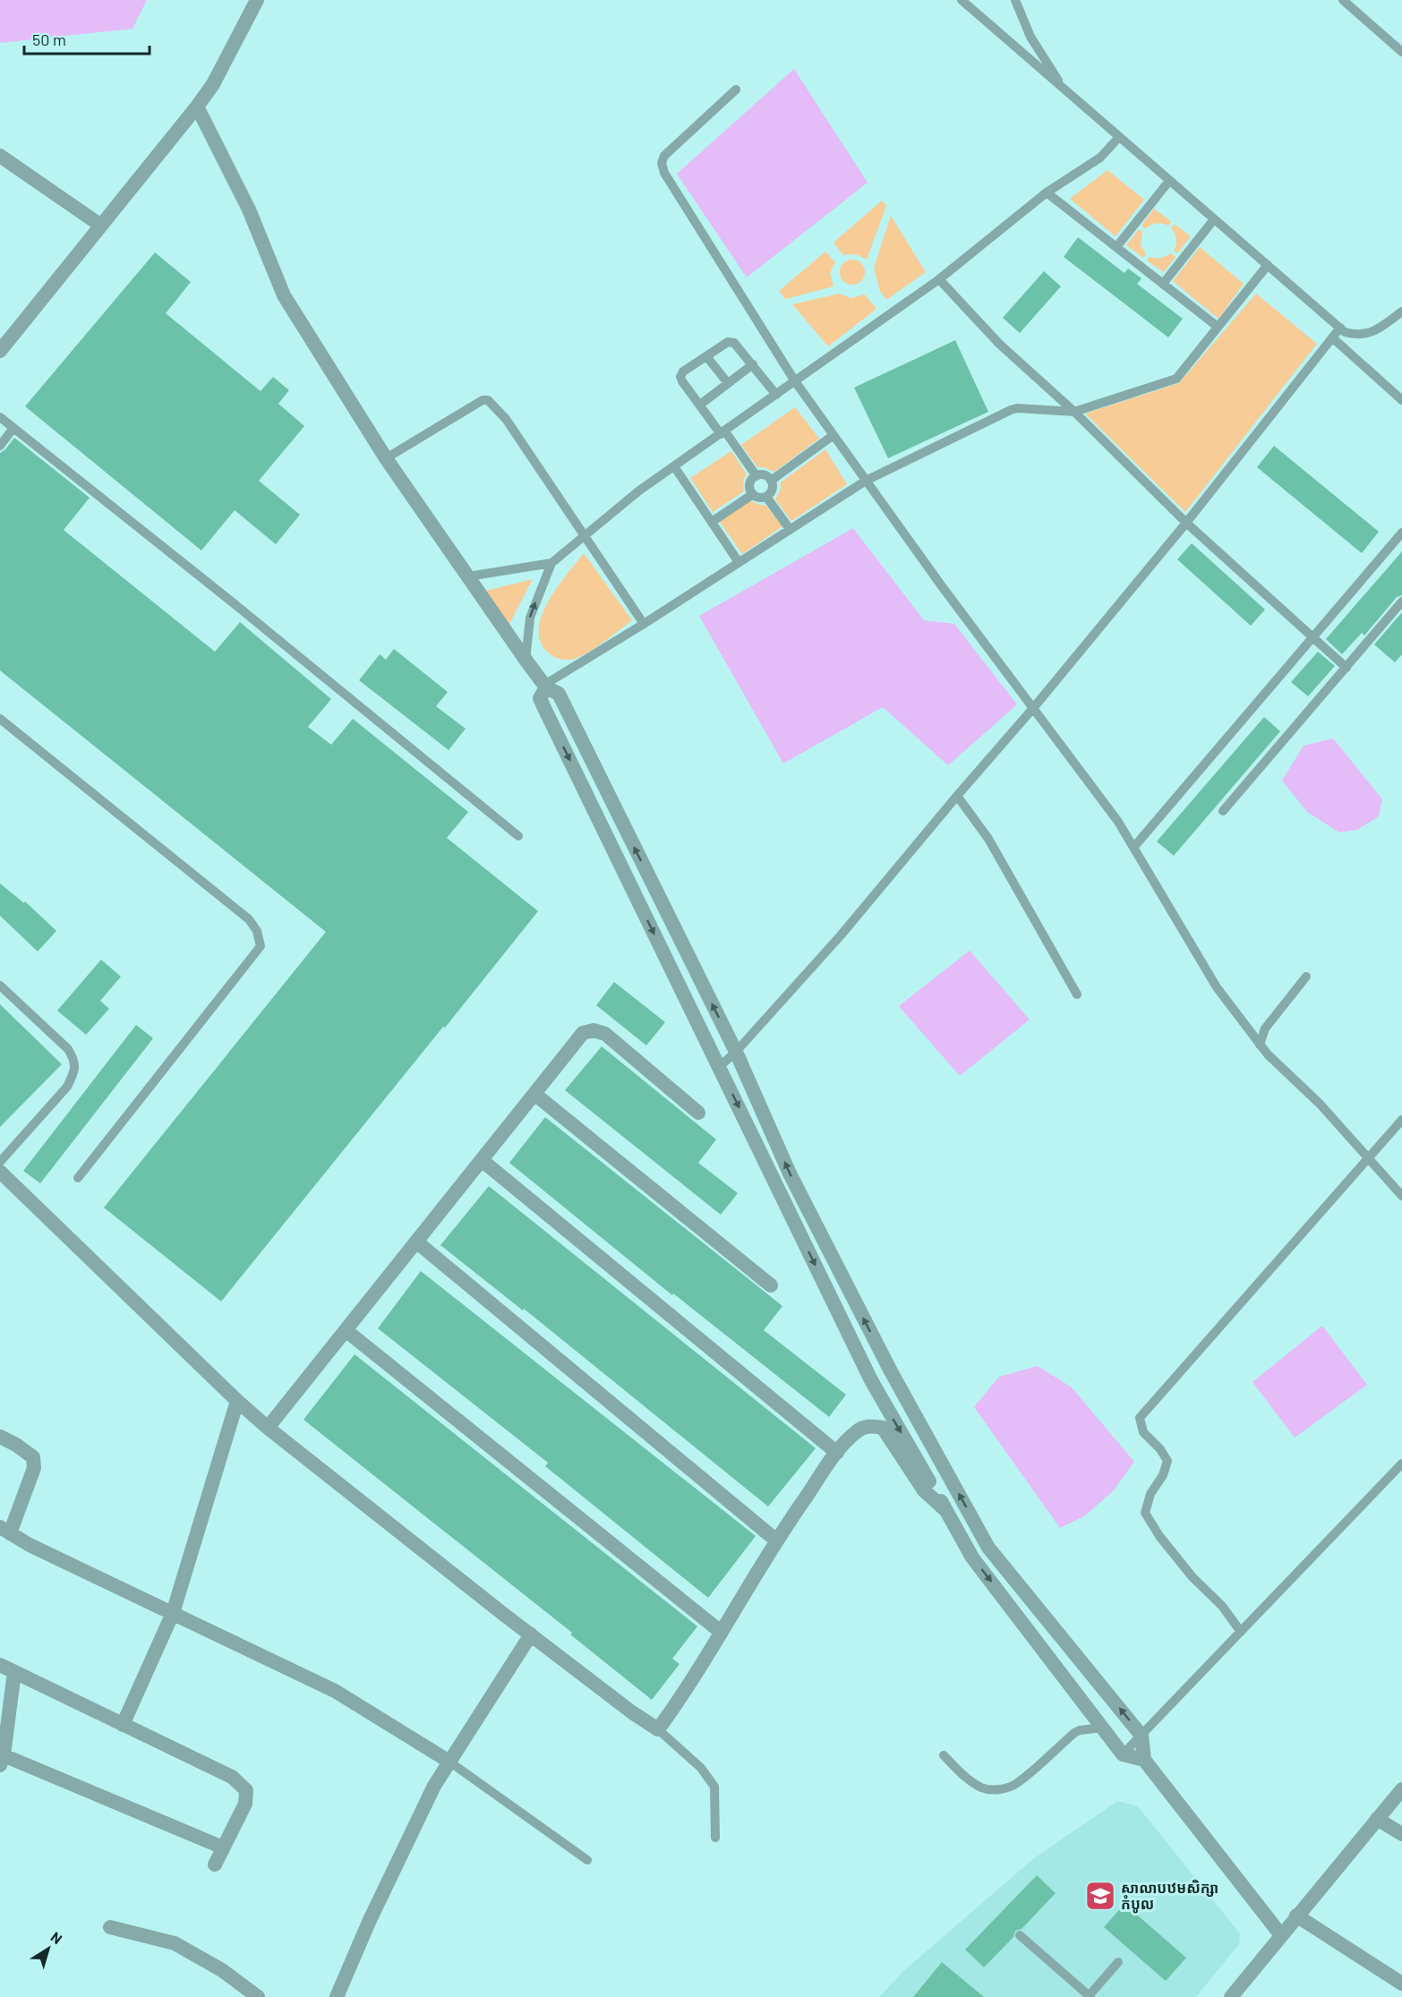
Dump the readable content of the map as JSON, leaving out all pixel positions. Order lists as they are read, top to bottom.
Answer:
{
  "places": {
    "school or university": ["សាលាបឋមសិក្សា កំបូល"]
  },
  "scale_bar": "50 m",
  "north": "top right"
}
